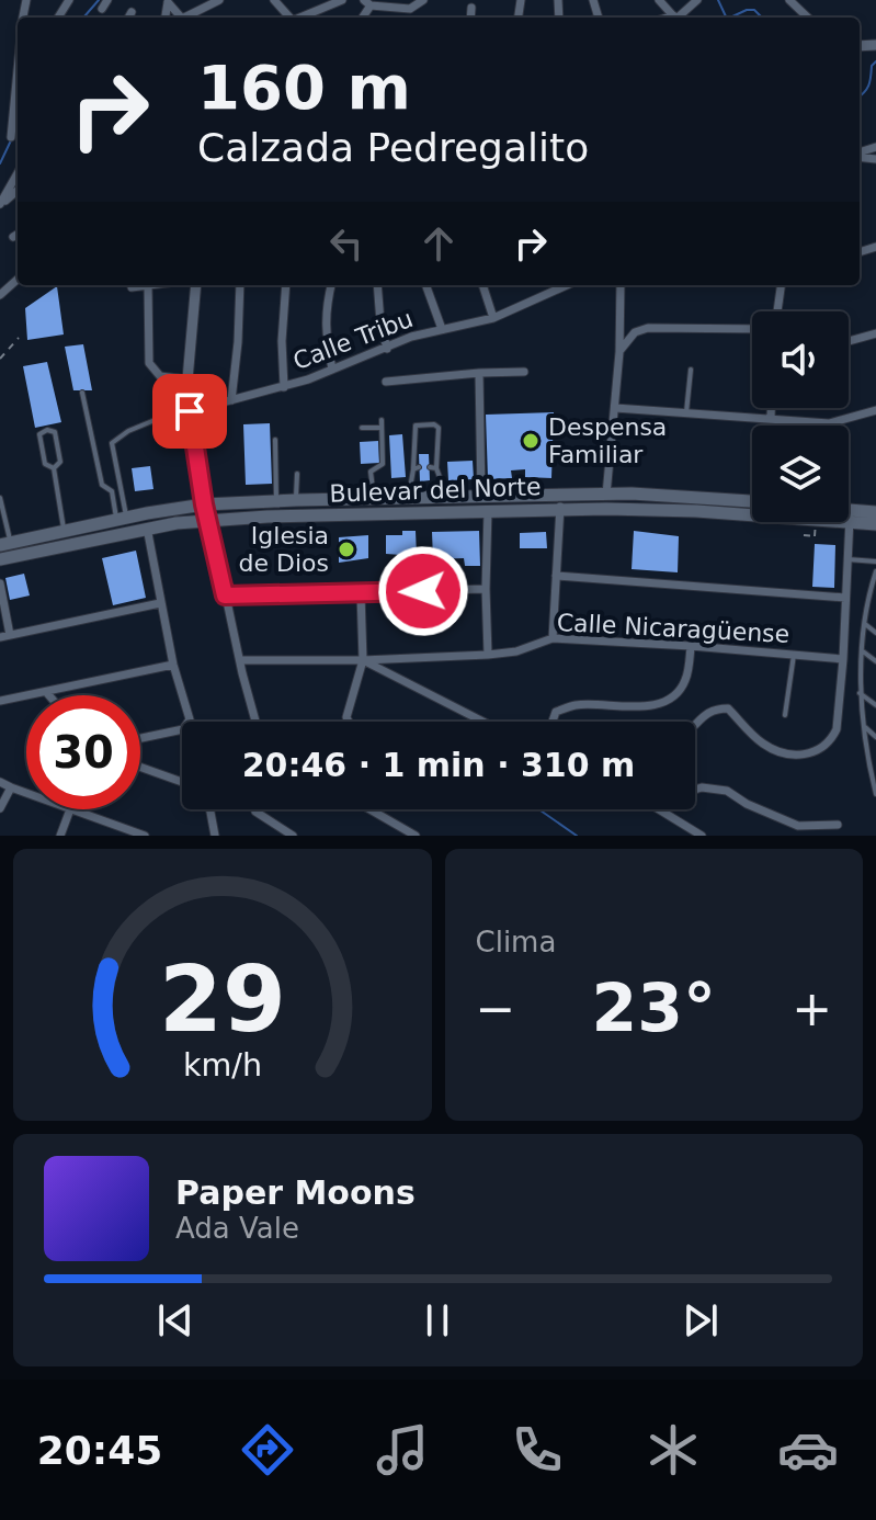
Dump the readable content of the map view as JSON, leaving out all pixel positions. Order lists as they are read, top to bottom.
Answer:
{
  "streets": {
    "main road": ["Bulevar del Norte"],
    "street": ["Calle Tribu", "Calle Nicaragüense"]
  },
  "places": ["Despensa Familiar", "Iglesia de Dios"],
  "page": {
    "turn": ["160 m", "Calzada Pedregalito"],
    "limit": "30",
    "trip": "20:46 · 1 min · 310 m",
    "tile": "Clima",
    "heat": ["−", "23°", "+"],
    "song": ["Paper Moons", "Ada Vale"],
    "tabs": "20:45",
    "gauge": ["29", "km/h"]
  }
}
